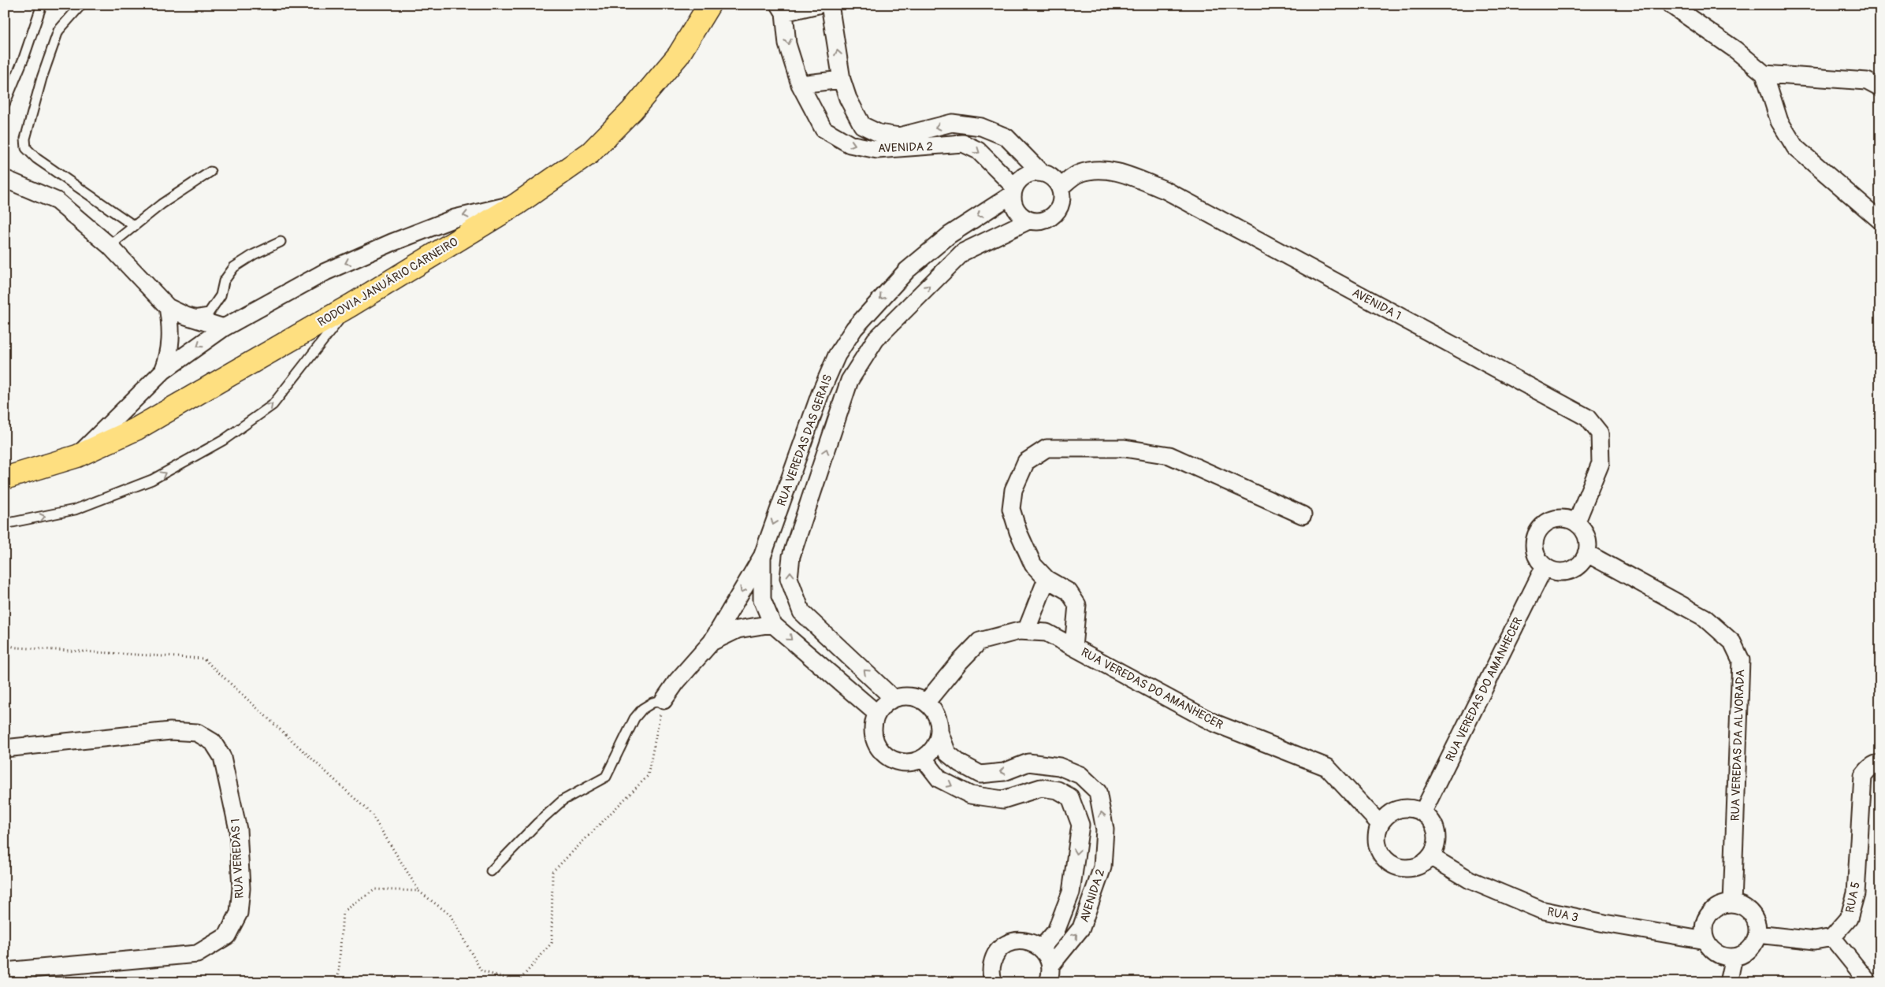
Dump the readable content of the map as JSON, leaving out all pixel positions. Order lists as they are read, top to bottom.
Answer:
{
  "streets": {
    "highway": ["RODOVIA JANUÁRIO CARNEIRO"],
    "street": [
      "AVENIDA 2",
      "AVENIDA 1",
      "RUA VEREDAS DAS GERAIS",
      "RUA VEREDAS DO AMANHECER",
      "RUA VEREDAS DA ALVORADA",
      "RUA VEREDAS 1",
      "RUA 5",
      "RUA 3"
    ]
  },
  "crossings": [
    ["AVENIDA 2", "AVENIDA 1"],
    ["AVENIDA 2", "RUA VEREDAS DAS GERAIS"],
    ["AVENIDA 2", "RUA VEREDAS DO AMANHECER"],
    ["AVENIDA 1", "RUA VEREDAS DAS GERAIS"],
    ["AVENIDA 1", "RUA VEREDAS DO AMANHECER"],
    ["AVENIDA 1", "RUA VEREDAS DA ALVORADA"],
    ["RUA VEREDAS DAS GERAIS", "RUA VEREDAS DO AMANHECER"],
    ["RUA VEREDAS DO AMANHECER", "RUA VEREDAS DA ALVORADA"],
    ["RUA VEREDAS DO AMANHECER", "RUA 3"],
    ["RUA VEREDAS DA ALVORADA", "RUA 3"]
  ]
}
